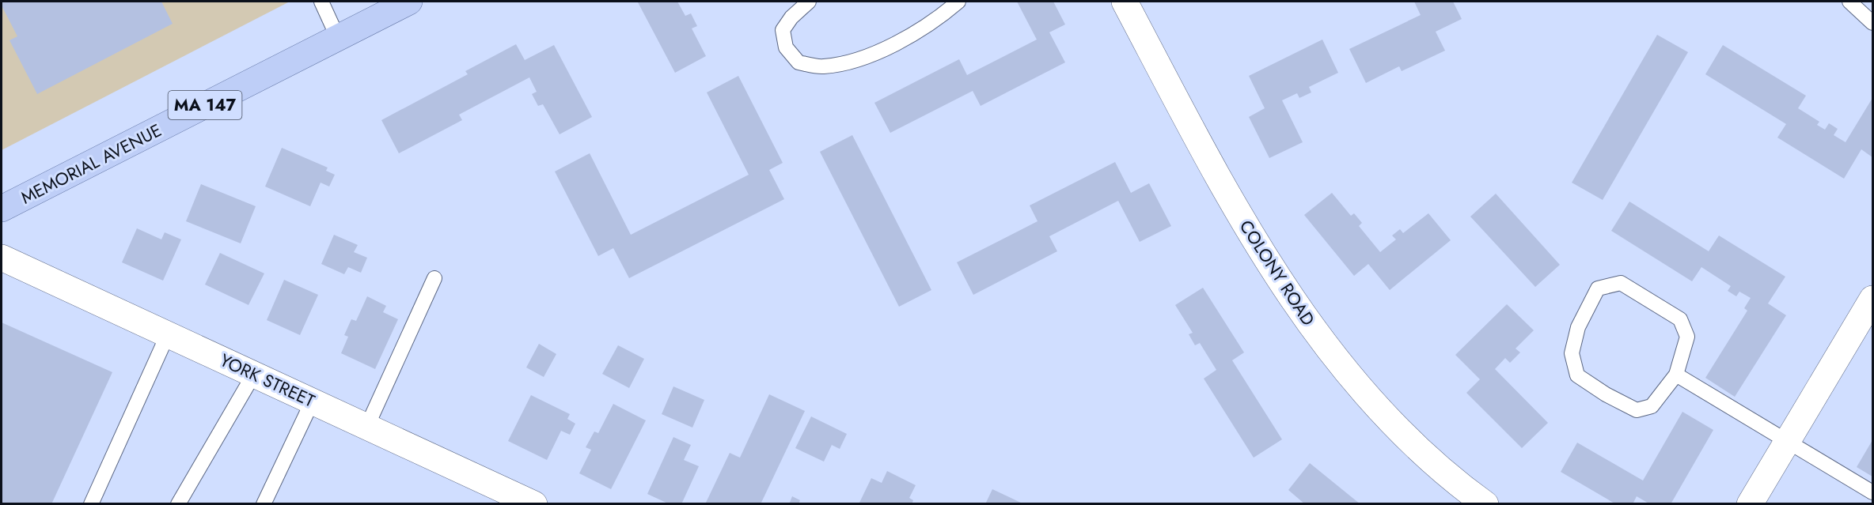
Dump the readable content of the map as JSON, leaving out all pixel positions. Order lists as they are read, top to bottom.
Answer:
{
  "streets": {
    "main road": ["MA 147", "MEMORIAL AVENUE"],
    "street": ["COLONY ROAD", "YORK STREET"]
  }
}
